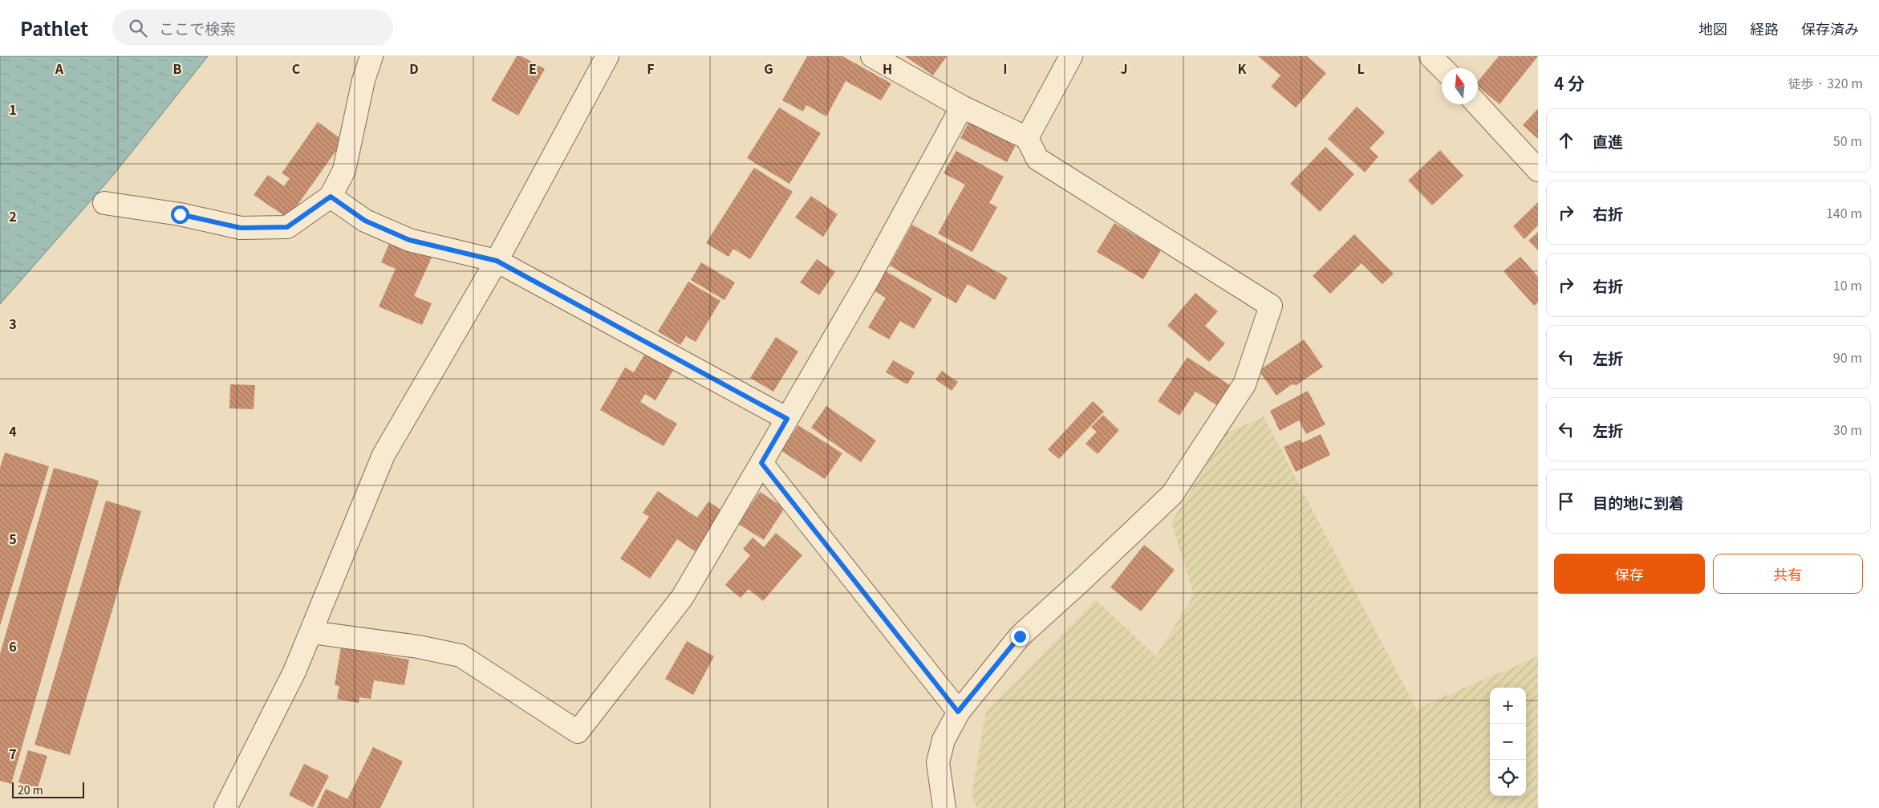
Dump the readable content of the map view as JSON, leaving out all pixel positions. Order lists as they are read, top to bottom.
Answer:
{
  "scale_bar": "20 m",
  "north": "top",
  "page": {
    "header": "Pathlet",
    "search": "ここで検索",
    "nav": ["地図", "経路", "保存済み"],
    "heading": ["4 分", "徒歩 · 320 m"],
    "list": [
      ["直進", "50 m"],
      ["右折", "140 m"],
      ["右折", "10 m"],
      ["左折", "90 m"],
      ["左折", "30 m"],
      "目的地に到着"
    ],
    "buttons": ["保存", "共有"],
    "map_buttons": ["+", "−"],
    "scale": "20 m"
  },
  "grid": {
    "columns": [
      "A",
      "B",
      "C",
      "D",
      "E",
      "F",
      "G",
      "H",
      "I",
      "J",
      "K",
      "L"
    ],
    "rows": [
      "1",
      "2",
      "3",
      "4",
      "5",
      "6",
      "7"
    ]
  }
}
